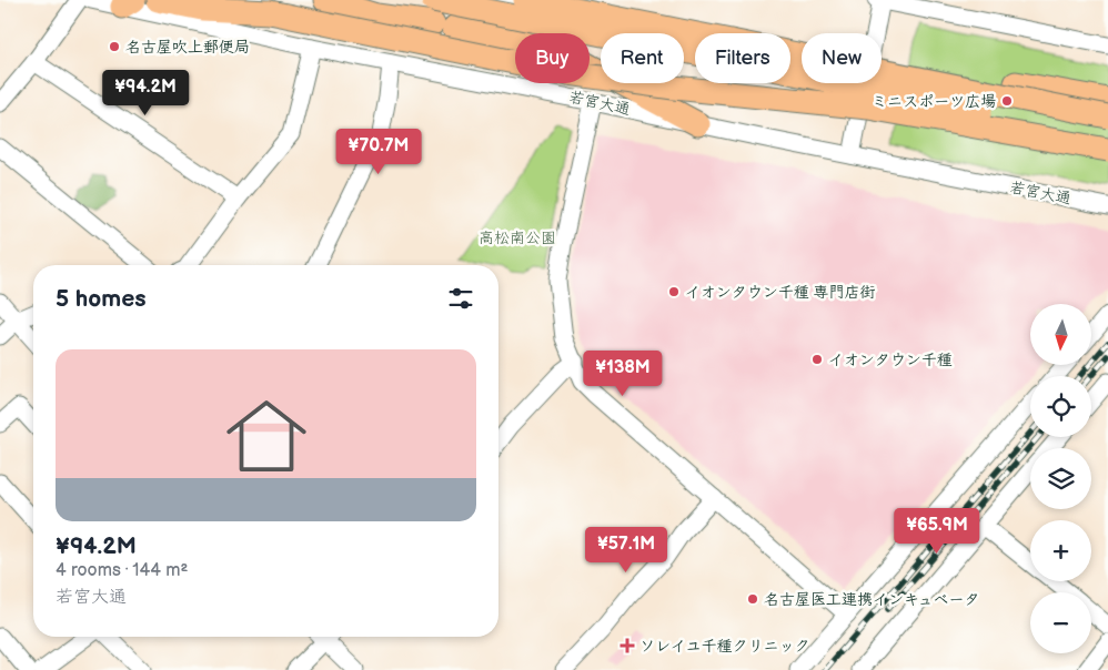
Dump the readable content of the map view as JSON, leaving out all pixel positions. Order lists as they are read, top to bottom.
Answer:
{
  "streets": {
    "street": ["若宮大通"]
  },
  "parks": ["高松南公園"],
  "places": {
    "other": [
      "名古屋吹上郵便局",
      "ミニスポーツ広場",
      "イオンタウン千種 専門店街",
      "イオンタウン千種",
      "名古屋医工連携インキュベータ"
    ],
    "health": ["ソレイユ千種クリニック"]
  },
  "north": "bottom",
  "page": {
    "chip": [
      "Buy",
      "Rent",
      "Filters",
      "New"
    ],
    "price": [
      "¥94.2M",
      "¥70.7M",
      "¥138M",
      "¥65.9M",
      "¥57.1M"
    ],
    "heading": "5 homes",
    "map_buttons": ["+", "−"],
    "list": [
      {
        "name": "¥94.2M",
        "note": "4 rooms · 144 m² · 若宮大通"
      }
    ]
  }
}
